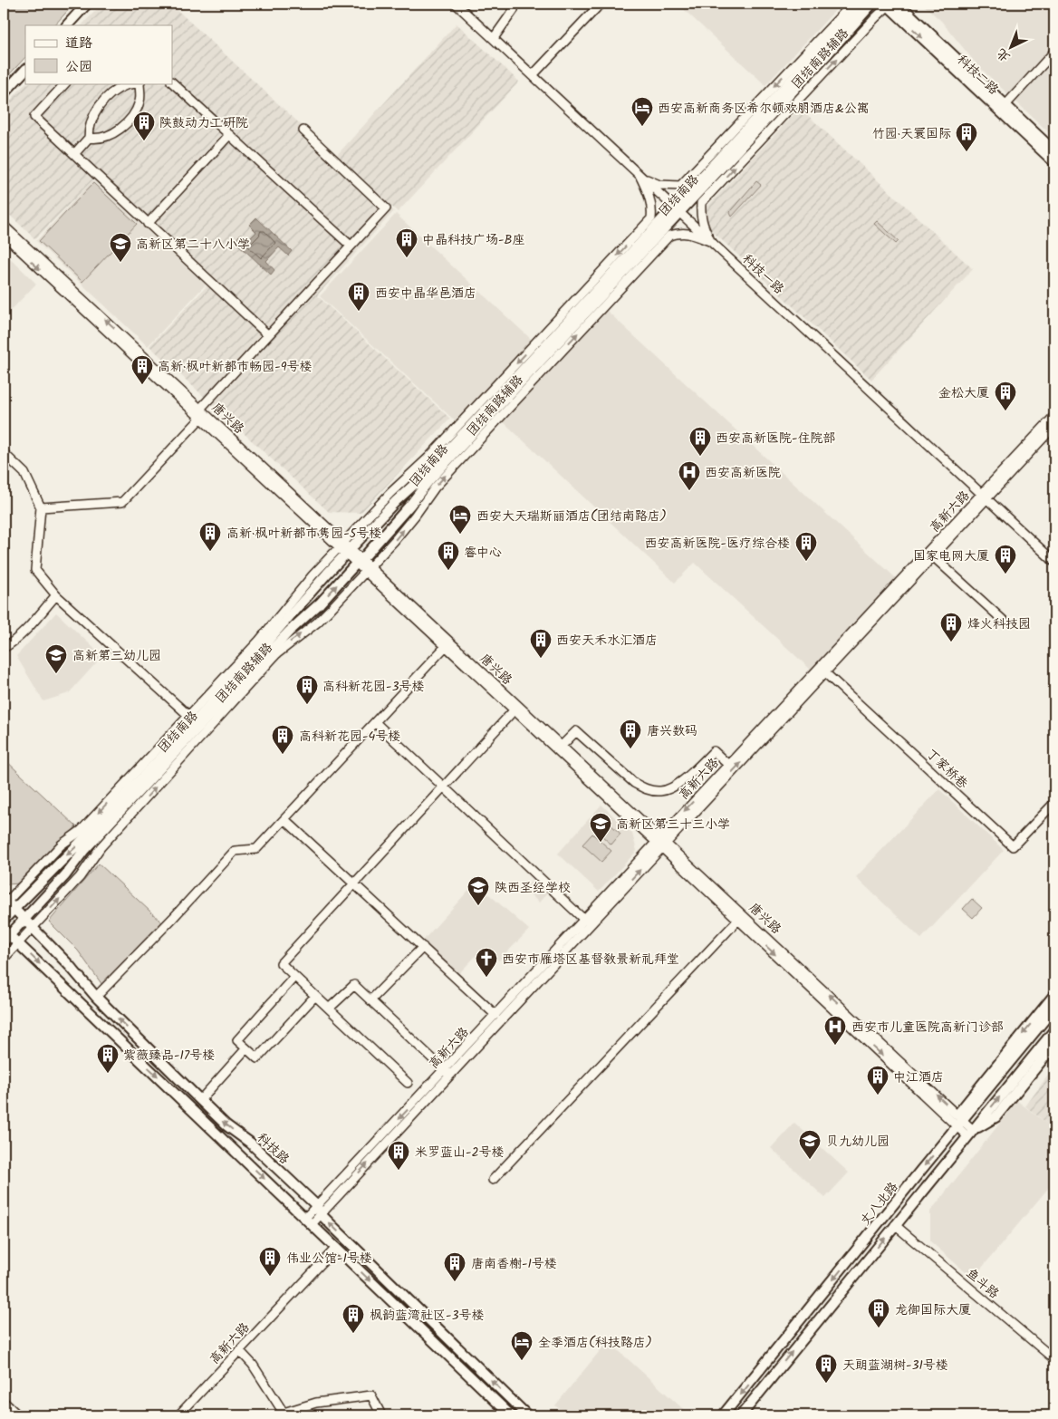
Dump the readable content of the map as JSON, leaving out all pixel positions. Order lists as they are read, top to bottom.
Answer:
{
  "streets": {
    "main road": [
      "科技二路",
      "团结南路",
      "科技路",
      "丈八北路"
    ],
    "street": [
      "团结南路辅路",
      "科技一路",
      "唐兴路",
      "高新六路",
      "丁家桥巷",
      "鱼斗路"
    ]
  },
  "crossings": [
    ["团结南路辅路", "科技二路"],
    ["团结南路辅路", "团结南路"],
    ["团结南路辅路", "科技一路"],
    ["团结南路辅路", "唐兴路"],
    ["团结南路辅路", "科技路"],
    ["团结南路", "科技一路"],
    ["团结南路", "唐兴路"],
    ["团结南路", "科技路"],
    ["科技一路", "高新六路"],
    ["唐兴路", "高新六路"],
    ["唐兴路", "丈八北路"],
    ["高新六路", "丁家桥巷"],
    ["高新六路", "科技路"]
  ],
  "places": {
    "hotel": ["西安高新商务区希尔顿欢朋酒店&公寓", "西安大天瑞斯丽酒店(团结南路店)", "全季酒店(科技路店)"],
    "building": [
      "陕鼓动力工研院",
      "竹园·天寰国际",
      "中晶科技广场-B座",
      "西安中晶华邑酒店",
      "高新·枫叶新都市畅园-9号楼",
      "金松大厦",
      "西安高新医院-住院部",
      "高新·枫叶新都市隽园-5号楼",
      "西安高新医院-医疗综合楼",
      "睿中心",
      "国家电网大厦",
      "烽火科技园",
      "西安天禾水汇酒店",
      "高科新花园-3号楼",
      "唐兴数码",
      "高科新花园-4号楼",
      "紫薇臻品-17号楼",
      "中江酒店",
      "米罗蓝山-2号楼",
      "伟业公馆-1号楼",
      "唐南香榭-1号楼",
      "龙御国际大厦",
      "枫韵蓝湾社区-3号楼",
      "天朗蓝湖树-31号楼"
    ],
    "school or university": [
      "高新区第二十八小学",
      "高新第三幼儿园",
      "高新区第三十三小学",
      "陕西圣经学校",
      "贝九幼儿园"
    ],
    "hospital": ["西安高新医院", "西安市儿童医院高新门诊部"],
    "church": ["西安市雁塔区基督教景新礼拜堂"]
  },
  "legend": ["道路", "公园"],
  "north": "bottom left"
}
